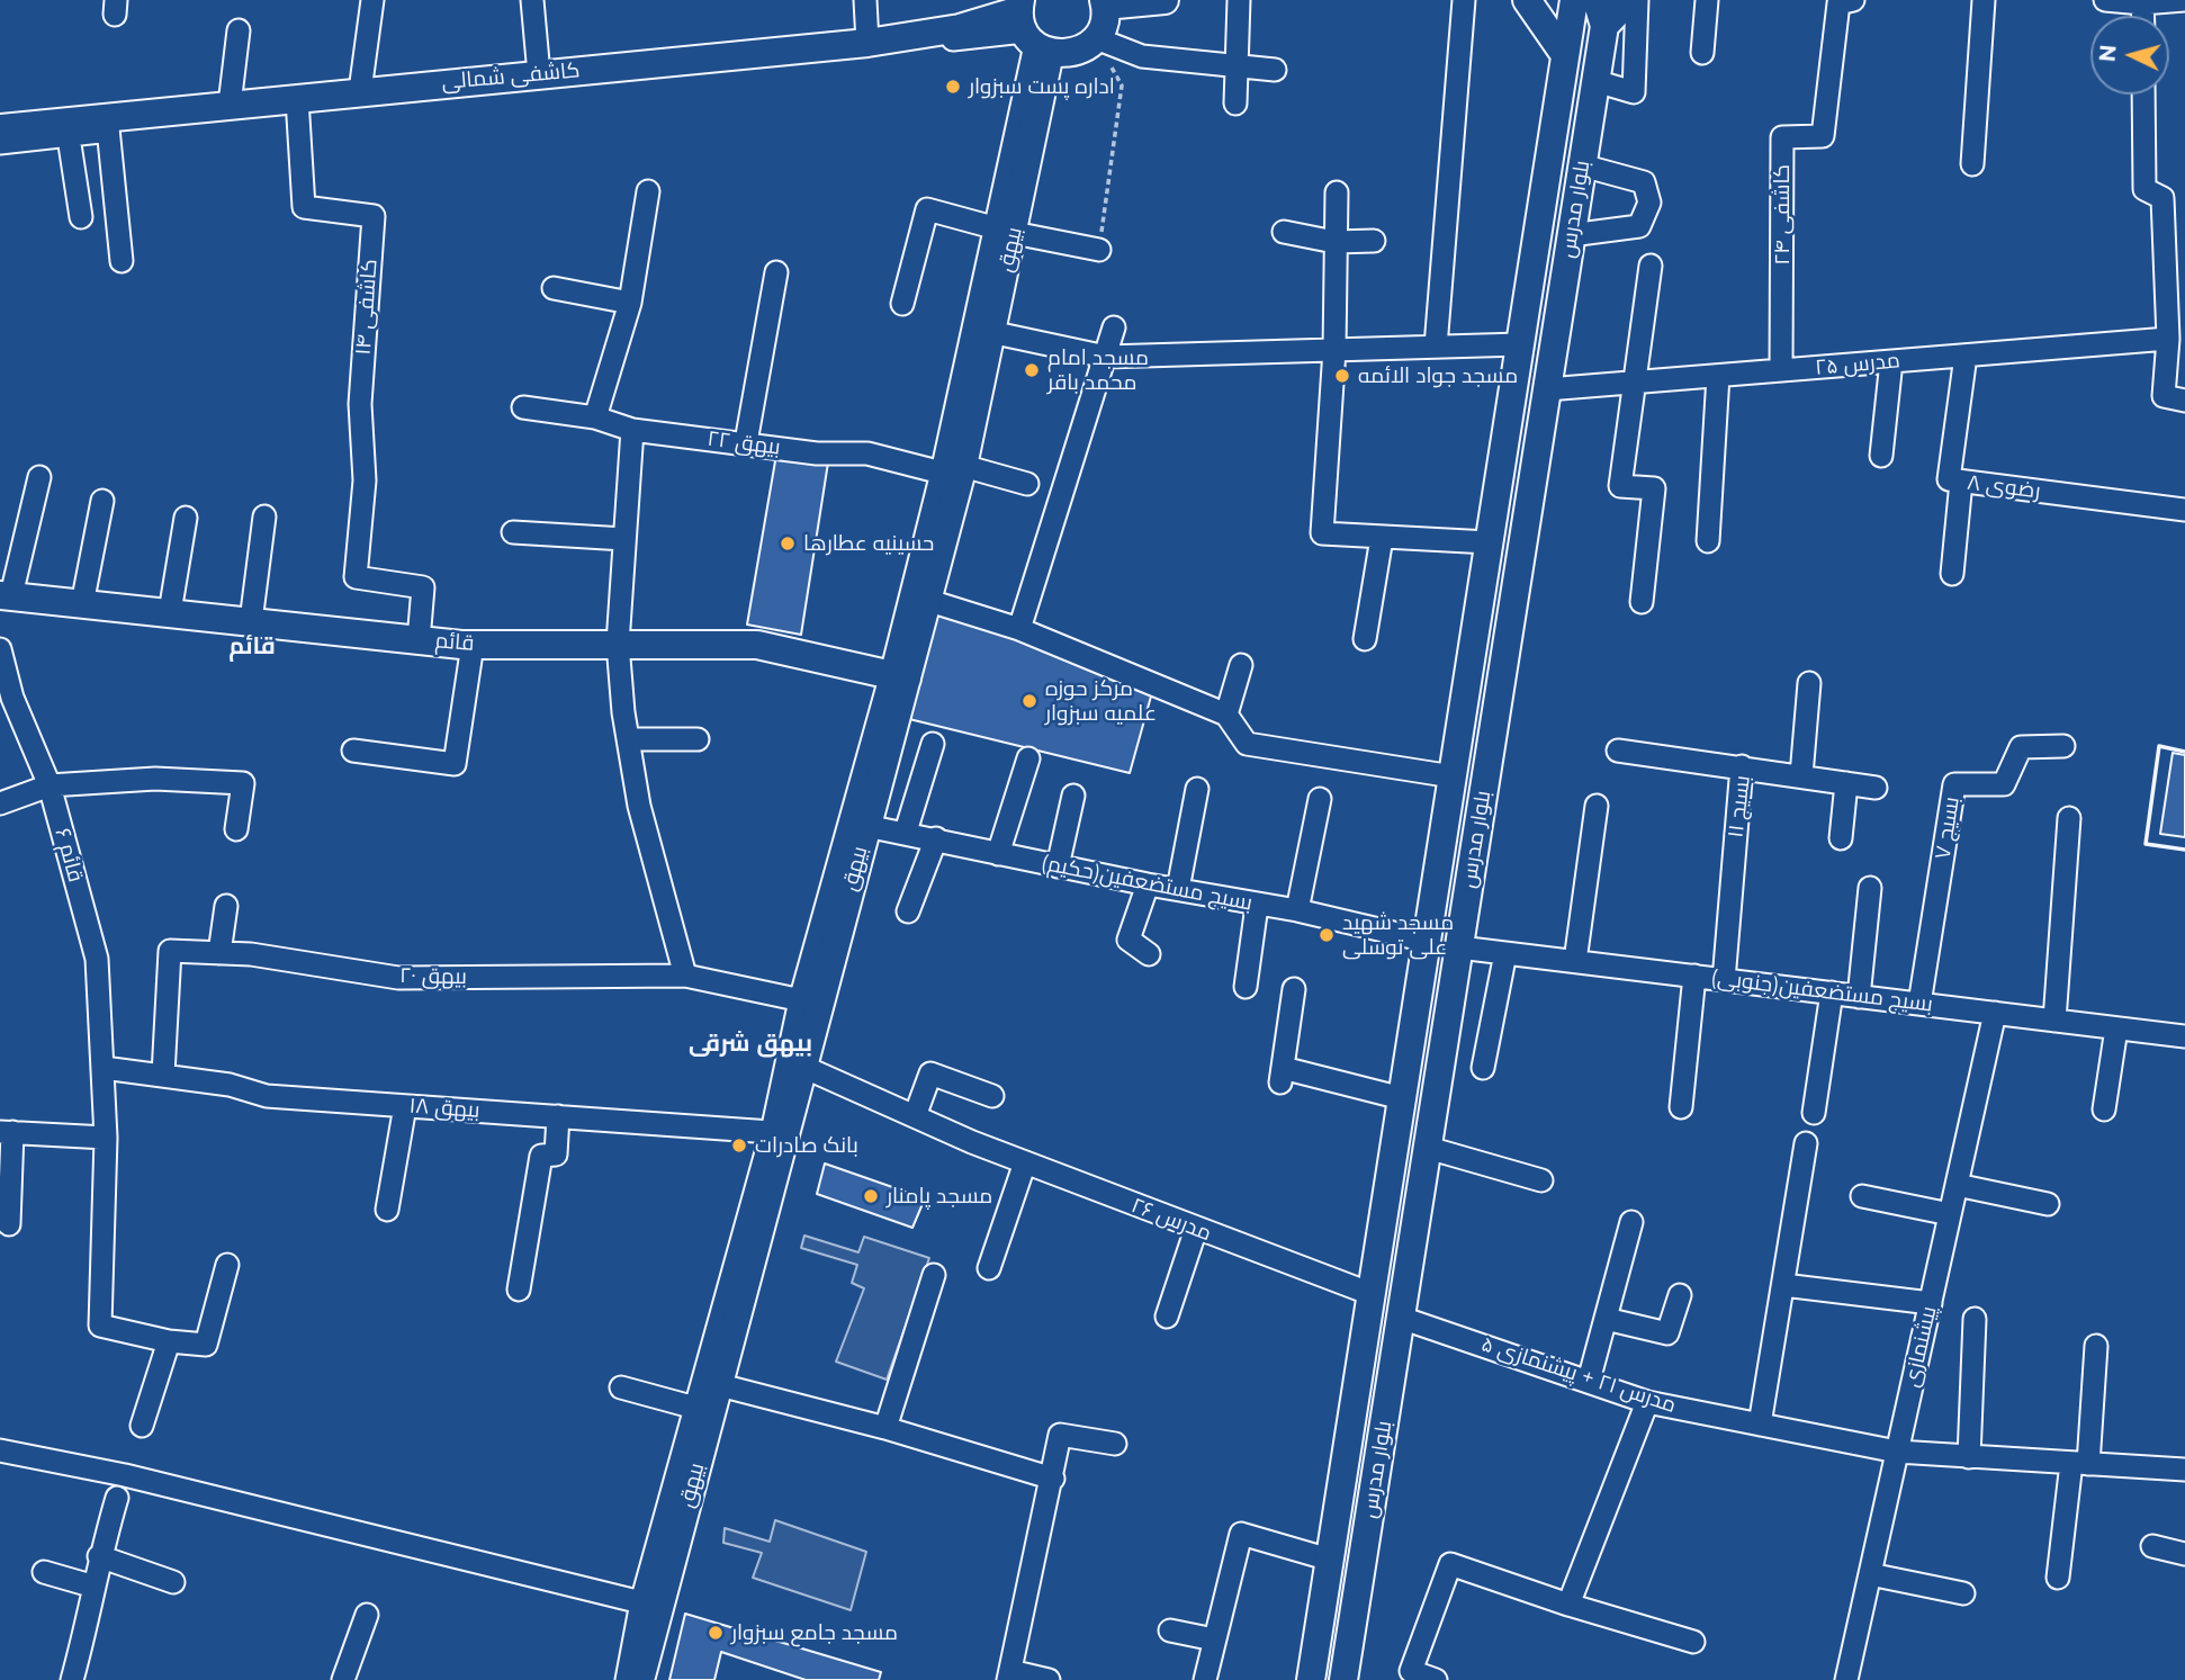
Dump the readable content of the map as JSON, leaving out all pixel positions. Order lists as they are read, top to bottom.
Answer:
{
  "streets": {
    "main road": [
      "کاشفی شمالی",
      "بلوار مدرس",
      "بیهق",
      "قائم"
    ],
    "street": [
      "کاشفی ۲۴",
      "کاشفی ۱۴",
      "مدرس ۲۵",
      "بیهق ۲۲",
      "رضوی ۸",
      "بسیج ۱۱",
      "بسیج ۷",
      "قائم ۶",
      "بسیج مستضعفین(حکیم)",
      "بیهق ۲۰",
      "بسیج مستضعفین(جنوبی)",
      "بیهق ۱۸",
      "مدرس ۲۶",
      "پیشنمازی",
      "مدرس ۲۱ + پیشنمازی ۵"
    ]
  },
  "crossings": [
    ["کاشفی شمالی", "بیهق"],
    ["کاشفی شمالی", "کاشفی ۱۴"],
    ["بلوار مدرس", "مدرس ۲۵"],
    ["بلوار مدرس", "بسیج مستضعفین(حکیم)"],
    ["بلوار مدرس", "بسیج مستضعفین(جنوبی)"],
    ["بلوار مدرس", "مدرس ۲۶"],
    ["بلوار مدرس", "مدرس ۲۱ + پیشنمازی ۵"],
    ["کاشفی ۲۴", "مدرس ۲۵"],
    ["بیهق", "بیهق ۲۲"],
    ["بیهق", "قائم"],
    ["بیهق", "بسیج مستضعفین(حکیم)"],
    ["بیهق", "بیهق ۲۰"],
    ["بیهق", "بیهق ۱۸"],
    ["بیهق", "مدرس ۲۶"],
    ["کاشفی ۱۴", "قائم"],
    ["مدرس ۲۵", "رضوی ۸"],
    ["بسیج ۱۱", "بسیج مستضعفین(جنوبی)"],
    ["بسیج ۷", "بسیج مستضعفین(جنوبی)"],
    ["قائم ۶", "بیهق ۱۸"],
    ["بیهق ۲۰", "بیهق ۱۸"],
    ["بسیج مستضعفین(جنوبی)", "پیشنمازی"],
    ["پیشنمازی", "مدرس ۲۱ + پیشنمازی ۵"]
  ],
  "districts": ["قائم", "بیهق شرقی"],
  "places": [
    "اداره پست سبزوار",
    "مسجد امام محمد باقر",
    "مسجد جواد الائمه",
    "حسینیه عطارها",
    "مرکز حوزه علمیه سبزوار",
    "مسجد شهید علی توسلی",
    "بانک صادرات",
    "مسجد پامنار",
    "مسجد جامع سبزوار"
  ],
  "north": "left"
}
